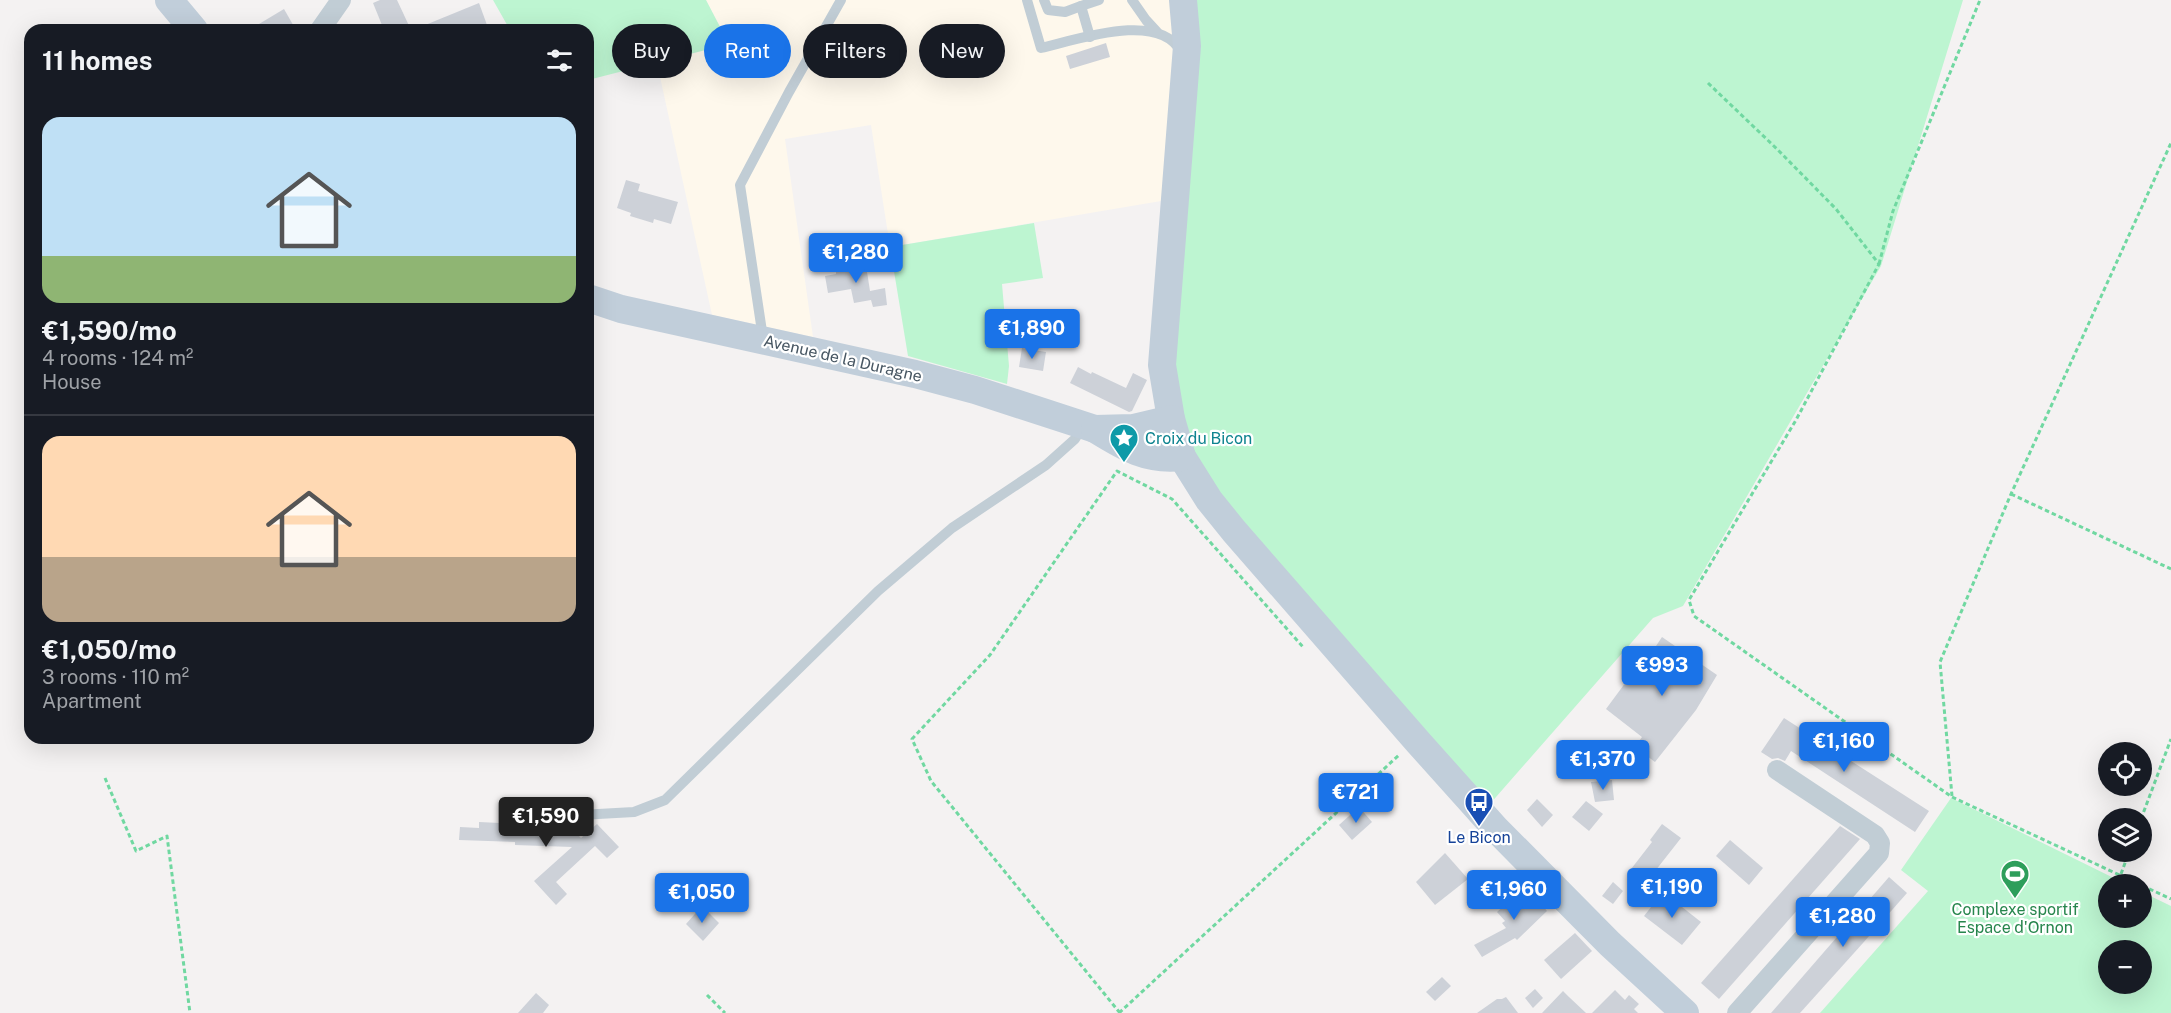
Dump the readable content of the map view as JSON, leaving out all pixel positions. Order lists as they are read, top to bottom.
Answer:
{
  "streets": {
    "main road": ["Avenue de la Duragne"]
  },
  "places": {
    "place": ["Croix du Bicon"],
    "bus stop": ["Le Bicon"],
    "sports": ["Complexe sportif Espace d'Ornon"]
  },
  "page": {
    "chip": [
      "Buy",
      "Rent",
      "Filters",
      "New"
    ],
    "heading": "11 homes",
    "list": [
      {
        "name": "€1,590/mo",
        "note": "4 rooms · 124 m² · House"
      },
      {
        "name": "€1,050/mo",
        "note": "3 rooms · 110 m² · Apartment"
      }
    ],
    "price": [
      "€1,280",
      "€1,890",
      "€993",
      "€1,160",
      "€1,370",
      "€721",
      "€1,590",
      "€1,190",
      "€1,960",
      "€1,050",
      "€1,280"
    ],
    "map_buttons": ["+", "−"]
  }
}
